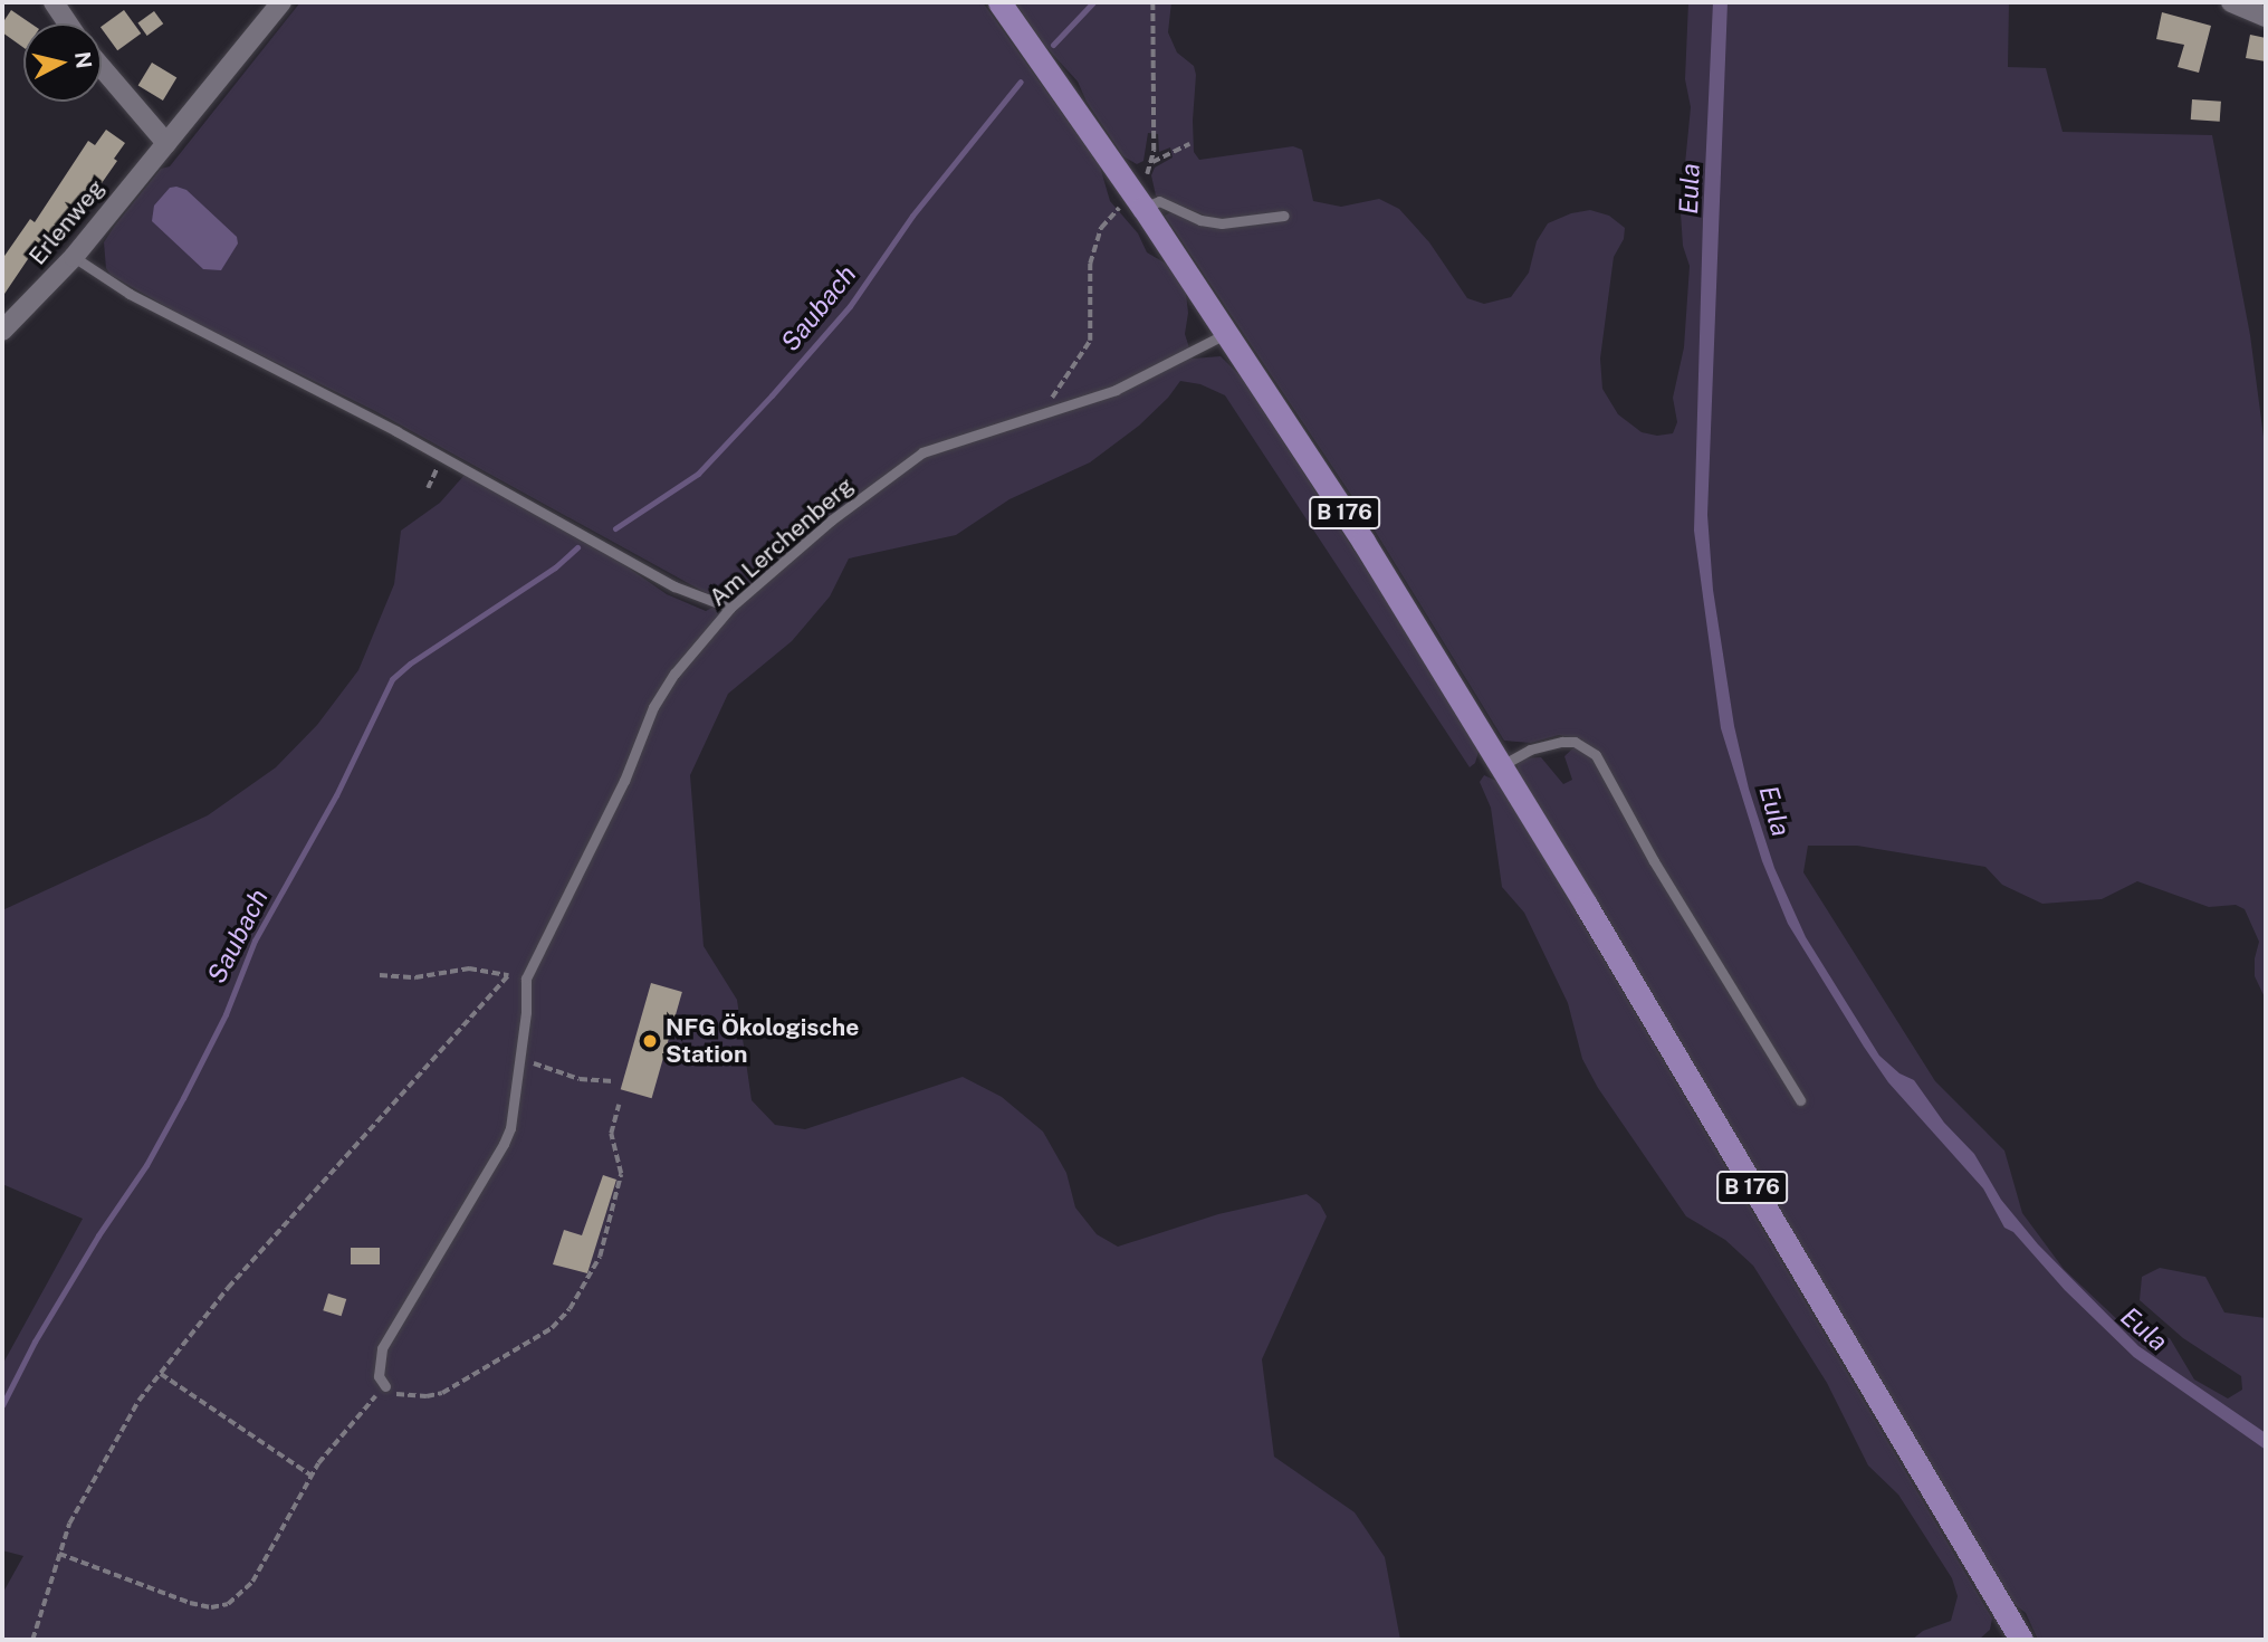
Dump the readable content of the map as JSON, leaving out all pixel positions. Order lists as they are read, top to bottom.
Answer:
{
  "streets": {
    "main road": ["B 176"],
    "street": ["Erlenweg"],
    "lane": ["Am Lerchenberg"]
  },
  "crossings": [
    ["B 176", "Am Lerchenberg"]
  ],
  "water": ["Eula", "Saubach"],
  "places": ["NFG Ökologische Station"],
  "north": "right"
}
